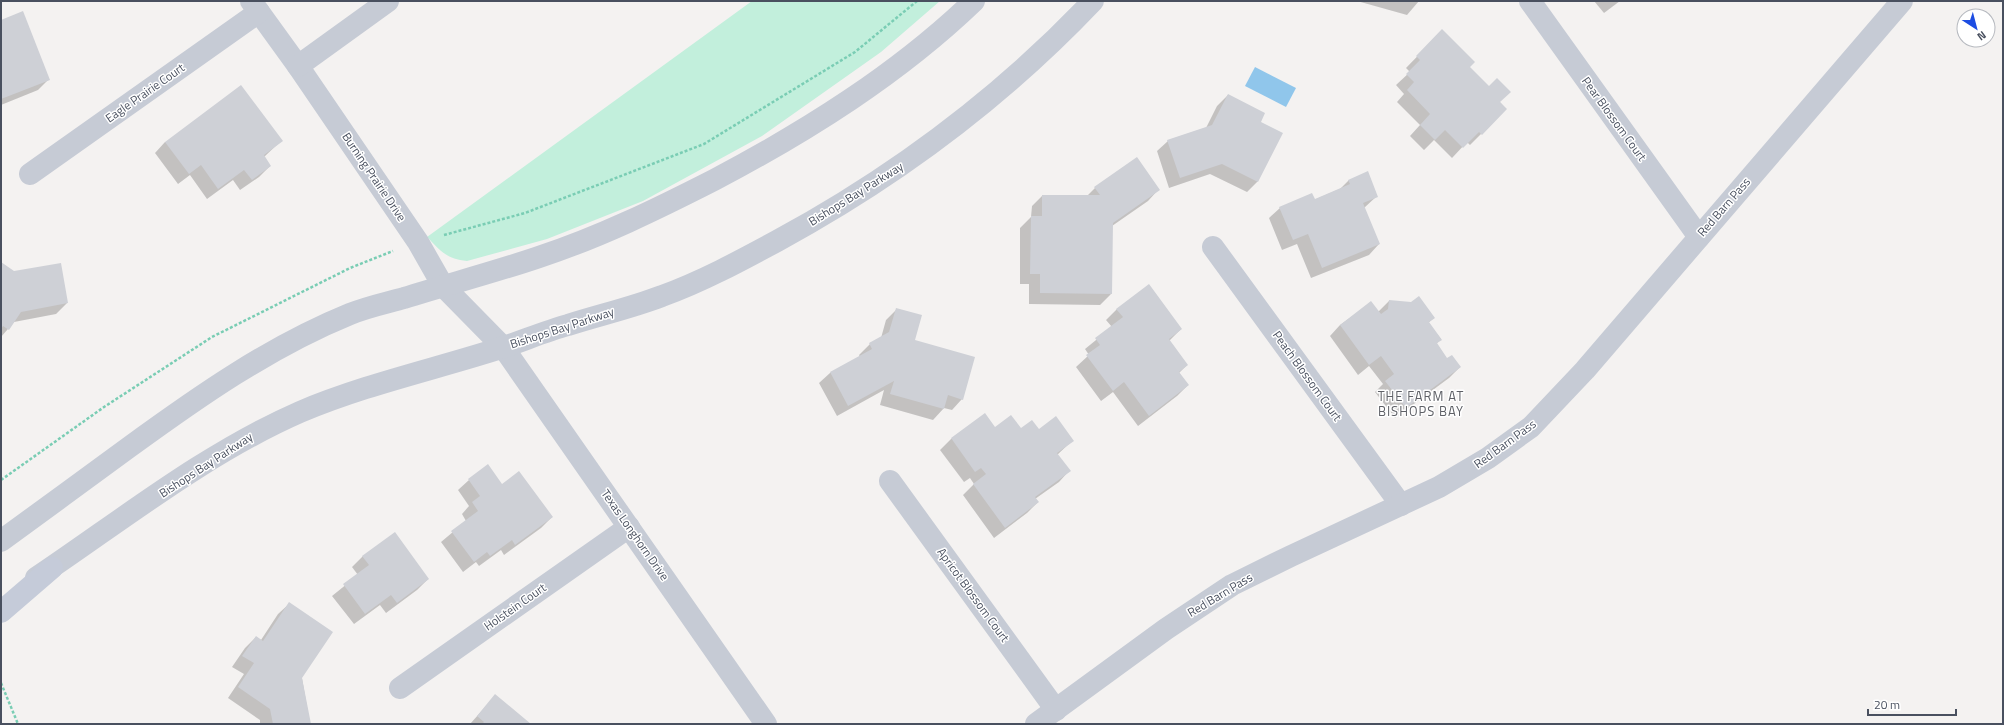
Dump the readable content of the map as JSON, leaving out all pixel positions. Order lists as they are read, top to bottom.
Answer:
{
  "streets": {
    "street": [
      "Eagle Prairie Court",
      "Pear Blossom Court",
      "Burning Prairie Drive",
      "Bishops Bay Parkway",
      "Red Barn Pass",
      "Peach Blossom Court",
      "Texas Longhorn Drive",
      "Apricot Blossom Court",
      "Holstein Court"
    ]
  },
  "crossings": [
    ["Eagle Prairie Court", "Burning Prairie Drive"],
    ["Pear Blossom Court", "Red Barn Pass"],
    ["Burning Prairie Drive", "Bishops Bay Parkway"],
    ["Burning Prairie Drive", "Texas Longhorn Drive"],
    ["Bishops Bay Parkway", "Texas Longhorn Drive"],
    ["Red Barn Pass", "Peach Blossom Court"],
    ["Red Barn Pass", "Apricot Blossom Court"],
    ["Texas Longhorn Drive", "Holstein Court"]
  ],
  "districts": ["THE FARM AT BISHOPS BAY"],
  "scale_bar": "20 m",
  "north": "bottom right"
}
